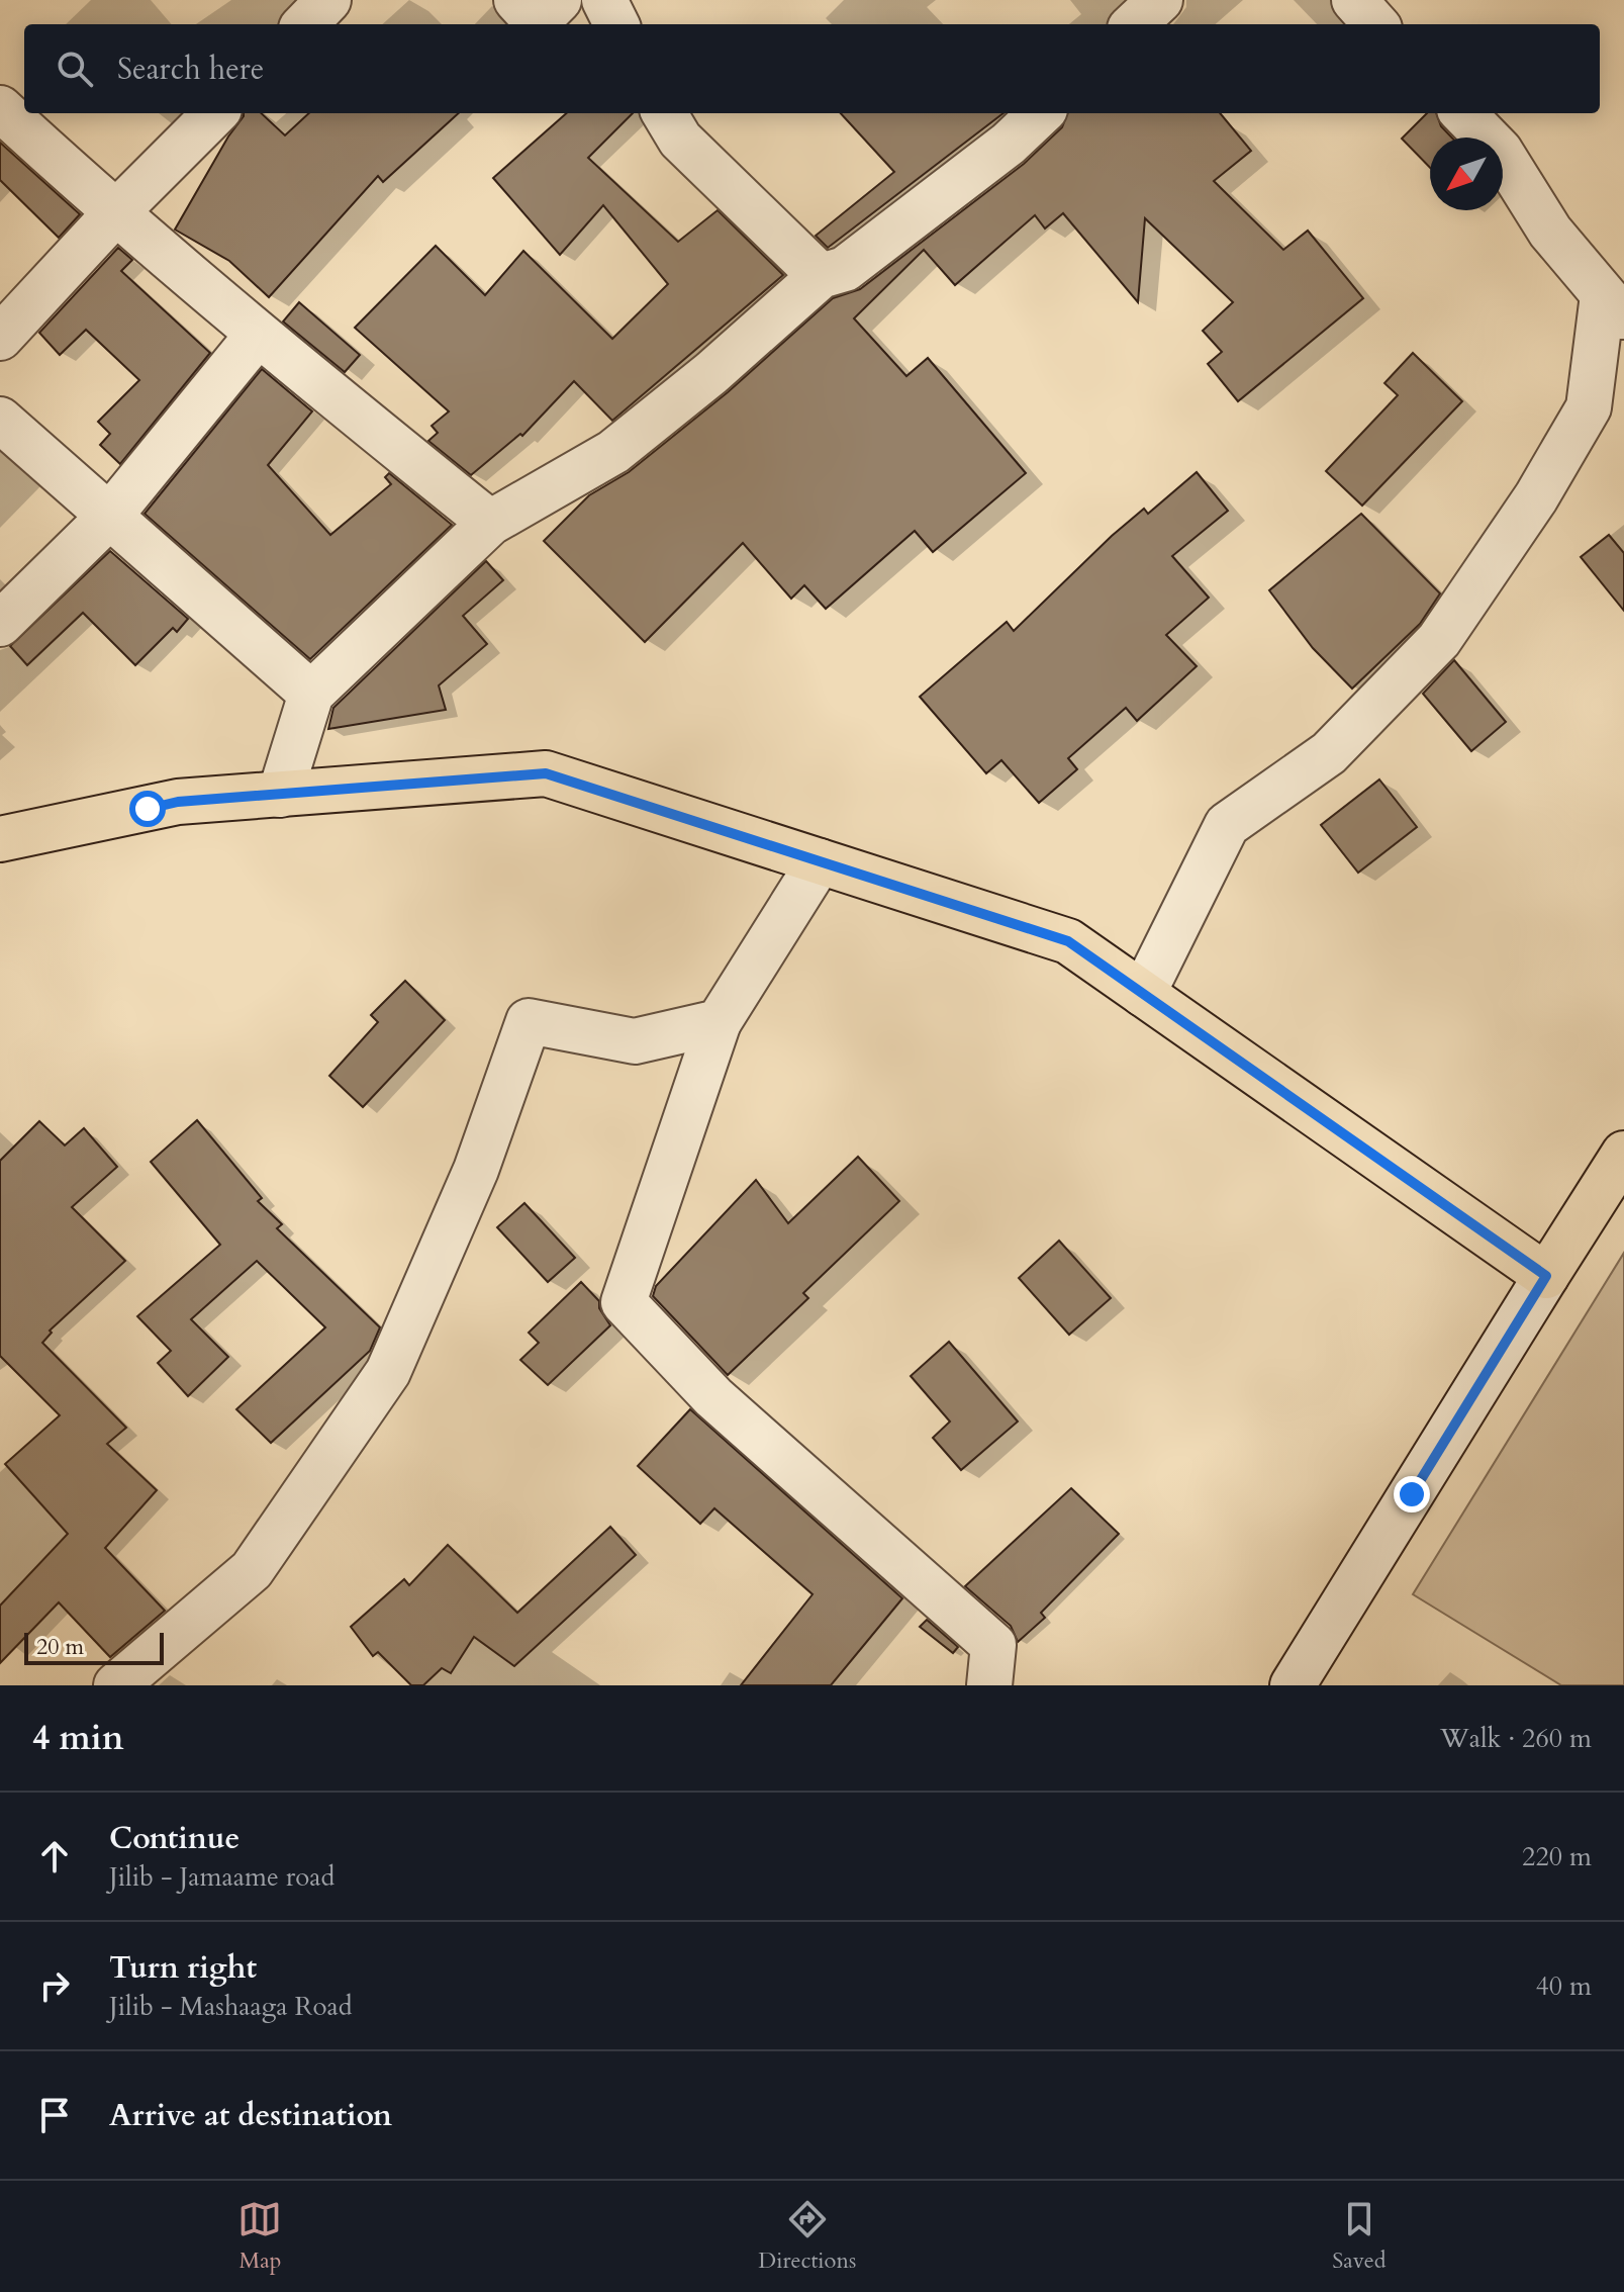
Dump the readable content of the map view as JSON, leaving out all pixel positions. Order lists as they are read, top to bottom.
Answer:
{
  "scale_bar": "20 m",
  "north": "bottom left",
  "page": {
    "search": "Search here",
    "scale": "20 m",
    "heading": ["4 min", "Walk · 260 m"],
    "list": [
      ["Continue", "Jilib - Jamaame road", "220 m"],
      ["Turn right", "Jilib - Mashaaga Road", "40 m"],
      "Arrive at destination"
    ],
    "nav": ["Map", "Directions", "Saved"]
  }
}
